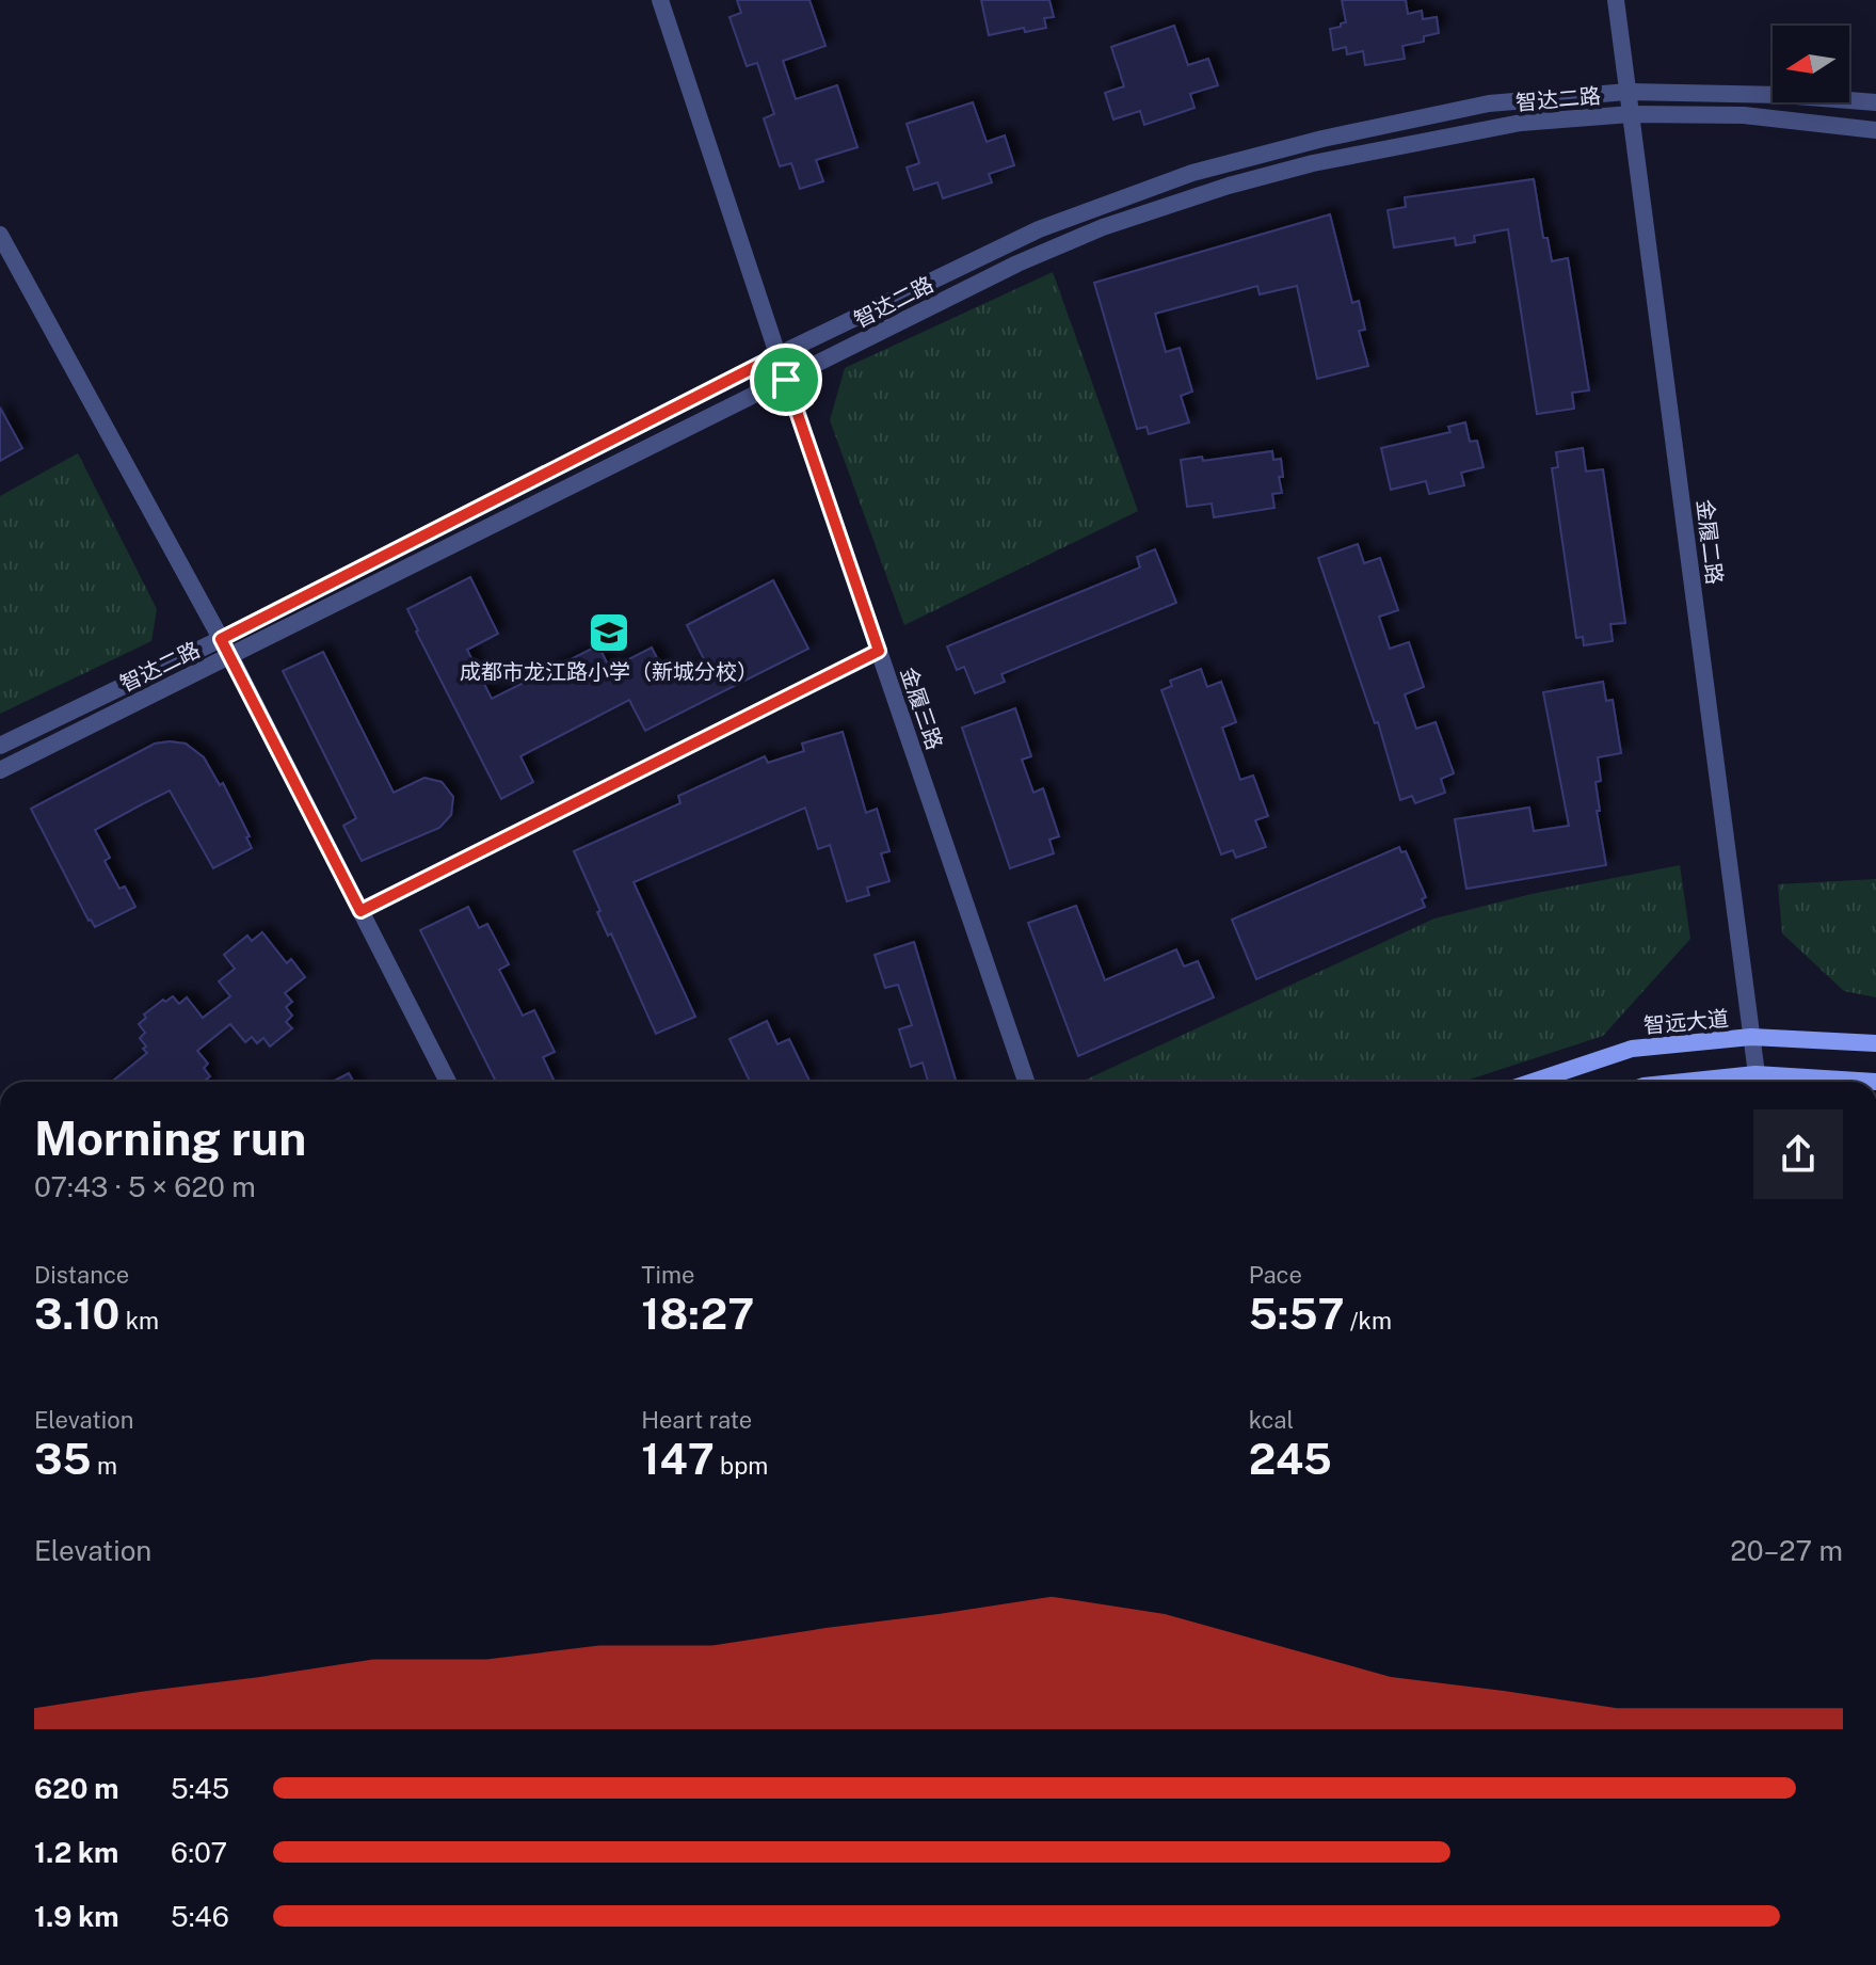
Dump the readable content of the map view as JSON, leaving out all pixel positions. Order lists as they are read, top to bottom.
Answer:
{
  "streets": {
    "main road": ["智远大道"],
    "street": ["智达二路", "金履二路", "金履三路"]
  },
  "crossings": [
    ["智达二路", "金履二路"],
    ["智达二路", "金履三路"],
    ["金履二路", "智远大道"]
  ],
  "places": {
    "school or university": ["成都市龙江路小学（新城分校）"]
  },
  "north": "left",
  "page": {
    "heading": ["Morning run", "07:43 · 5 × 620 m"],
    "stats": [
      ["Distance", "3.10 km"],
      ["Time", "18:27"],
      ["Pace", "5:57 /km"],
      ["Elevation", "35 m"],
      ["Heart rate", "147 bpm"],
      ["kcal", "245"]
    ],
    "chart": ["Elevation", "20–27 m"],
    "list": [
      {
        "name": "620 m",
        "note": "5:45"
      },
      {
        "name": "1.2 km",
        "note": "6:07"
      },
      {
        "name": "1.9 km",
        "note": "5:46"
      }
    ]
  }
}
